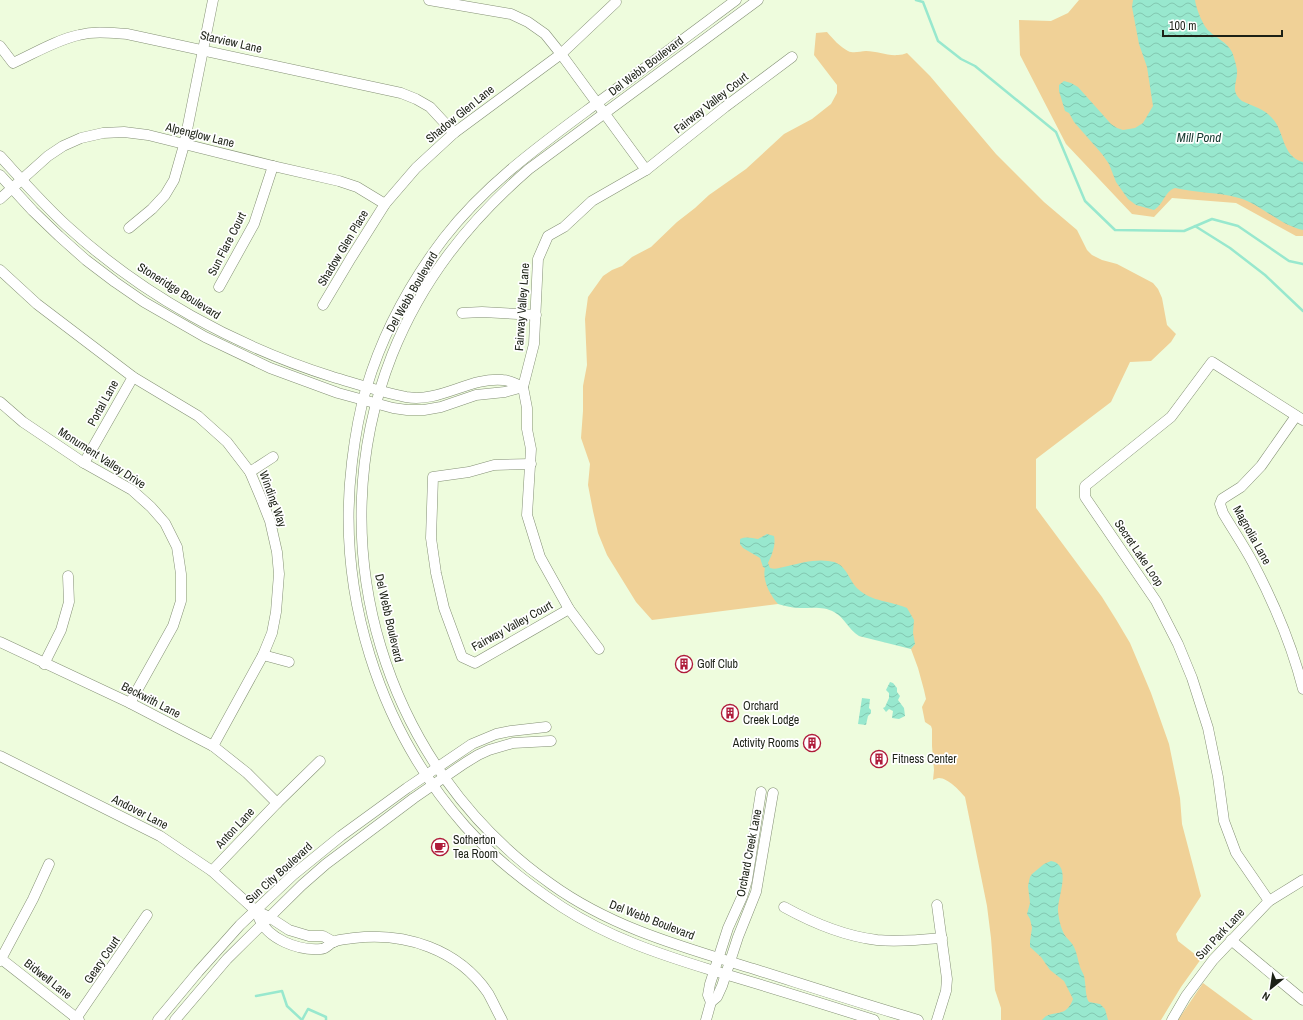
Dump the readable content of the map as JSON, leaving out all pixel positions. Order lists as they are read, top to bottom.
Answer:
{
  "streets": {
    "street": [
      "Starview Lane",
      "Del Webb Boulevard",
      "Fairway Valley Court",
      "Shadow Glen Lane",
      "Alpenglow Lane",
      "Sun Flare Court",
      "Shadow Glen Place",
      "Stoneridge Boulevard",
      "Fairway Valley Lane",
      "Portal Lane",
      "Monument Valley Drive",
      "Winding Way",
      "Magnolia Lane",
      "Secret Lake Loop",
      "Beckwith Lane",
      "Andover Lane",
      "Anton Lane",
      "Orchard Creek Lane",
      "Sun City Boulevard",
      "Sun Park Lane",
      "Geary Court",
      "Bidwell Lane"
    ]
  },
  "crossings": [
    ["Starview Lane", "Shadow Glen Lane"],
    ["Del Webb Boulevard", "Stoneridge Boulevard"],
    ["Del Webb Boulevard", "Orchard Creek Lane"],
    ["Del Webb Boulevard", "Sun City Boulevard"],
    ["Fairway Valley Court", "Fairway Valley Lane"],
    ["Shadow Glen Lane", "Alpenglow Lane"],
    ["Shadow Glen Lane", "Shadow Glen Place"],
    ["Alpenglow Lane", "Sun Flare Court"],
    ["Alpenglow Lane", "Shadow Glen Place"],
    ["Alpenglow Lane", "Stoneridge Boulevard"],
    ["Stoneridge Boulevard", "Fairway Valley Lane"],
    ["Portal Lane", "Monument Valley Drive"],
    ["Portal Lane", "Winding Way"],
    ["Monument Valley Drive", "Beckwith Lane"],
    ["Winding Way", "Beckwith Lane"],
    ["Magnolia Lane", "Secret Lake Loop"],
    ["Secret Lake Loop", "Sun Park Lane"],
    ["Beckwith Lane", "Anton Lane"],
    ["Andover Lane", "Anton Lane"],
    ["Andover Lane", "Sun City Boulevard"],
    ["Geary Court", "Bidwell Lane"]
  ],
  "water": ["Mill Pond"],
  "places": {
    "building": [
      "Golf Club",
      "Orchard Creek Lodge",
      "Activity Rooms",
      "Fitness Center"
    ],
    "cafe": ["Sotherton Tea Room"]
  },
  "scale_bar": "100 m",
  "north": "bottom left"
}
